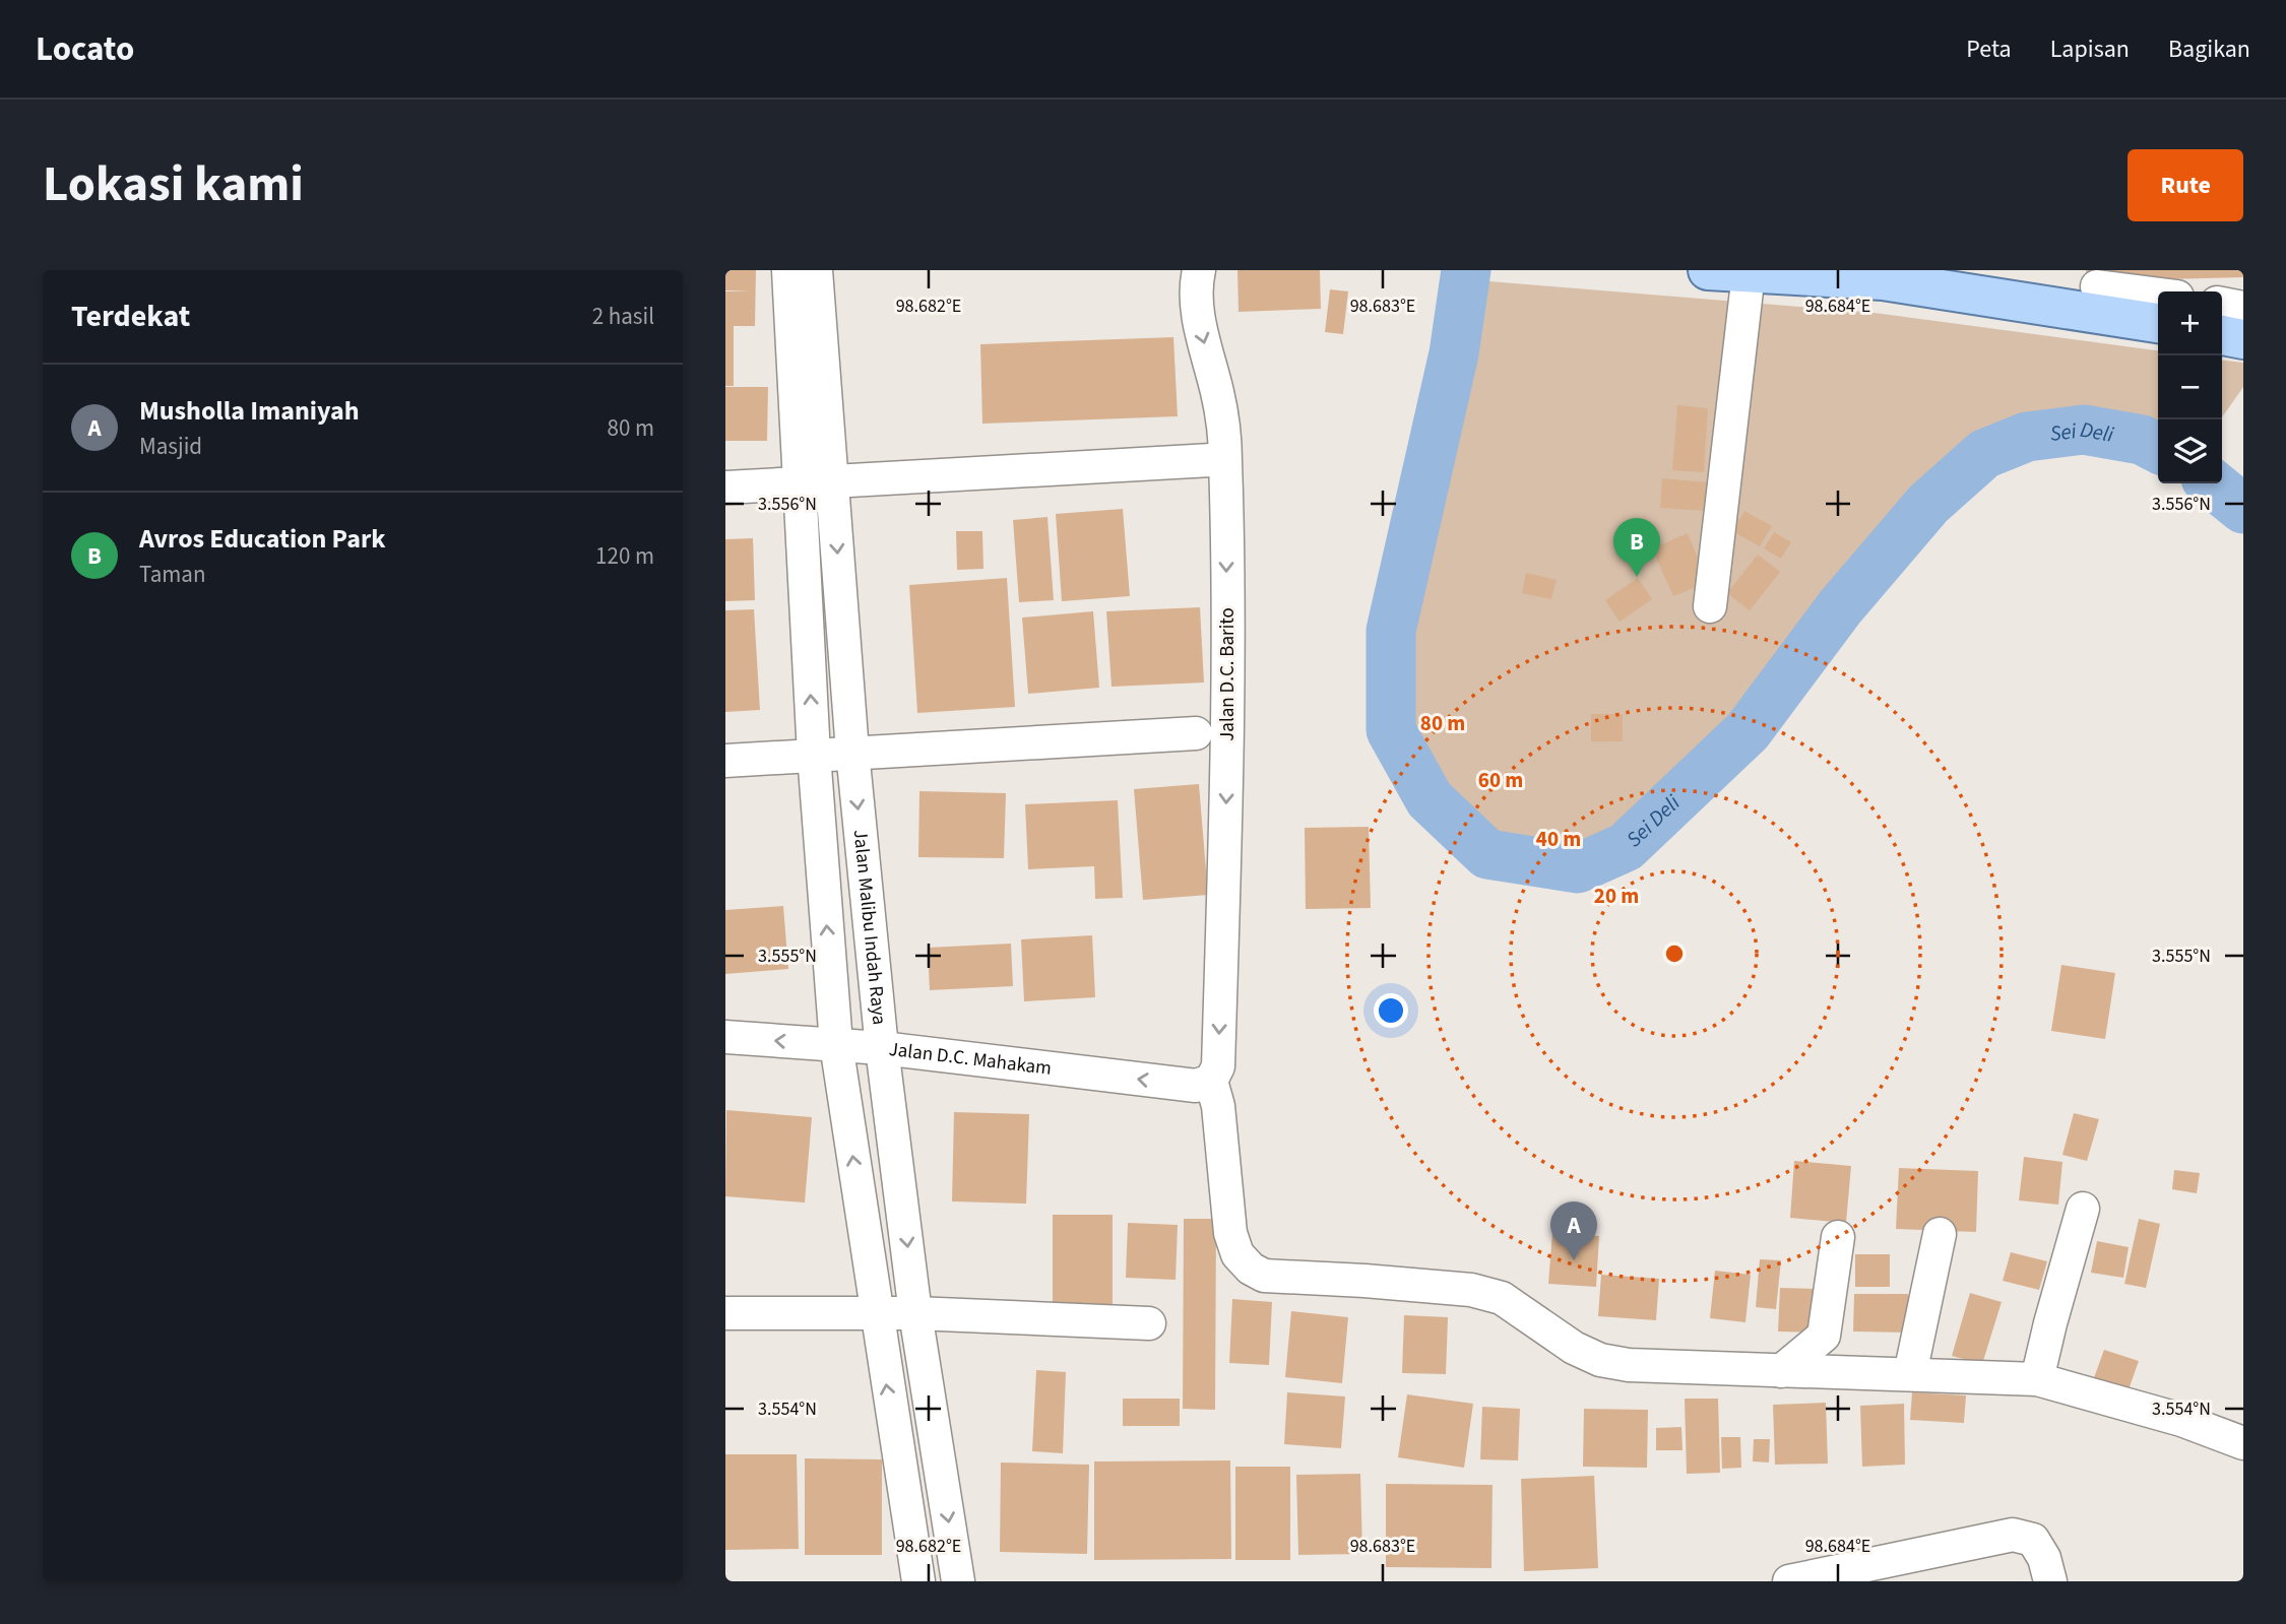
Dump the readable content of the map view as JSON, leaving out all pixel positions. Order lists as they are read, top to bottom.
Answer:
{
  "streets": {
    "street": ["Jalan D.C. Barito", "Jalan Malibu Indah Raya", "Jalan D.C. Mahakam"]
  },
  "crossings": [
    ["Jalan D.C. Barito", "Jalan D.C. Mahakam"],
    ["Jalan Malibu Indah Raya", "Jalan D.C. Mahakam"]
  ],
  "one_way": ["Jalan D.C. Barito"],
  "water": ["Sei Deli"],
  "page": {
    "header": "Locato",
    "nav": ["Peta", "Lapisan", "Bagikan"],
    "title": "Lokasi kami",
    "buttons": "Rute",
    "heading": ["Terdekat", "2 hasil"],
    "map_buttons": ["+", "−"],
    "list": [
      {
        "mark": "A",
        "name": "Musholla Imaniyah",
        "note": "Masjid",
        "value": "80 m"
      },
      {
        "mark": "B",
        "name": "Avros Education Park",
        "note": "Taman",
        "value": "120 m"
      }
    ],
    "pins": ["B", "A"]
  },
  "coordinates": [
    "98.682°E",
    "98.683°E",
    "98.684°E",
    "3.556°N",
    "3.555°N",
    "3.554°N"
  ],
  "rings": [
    "80 m",
    "60 m",
    "40 m",
    "20 m"
  ]
}
